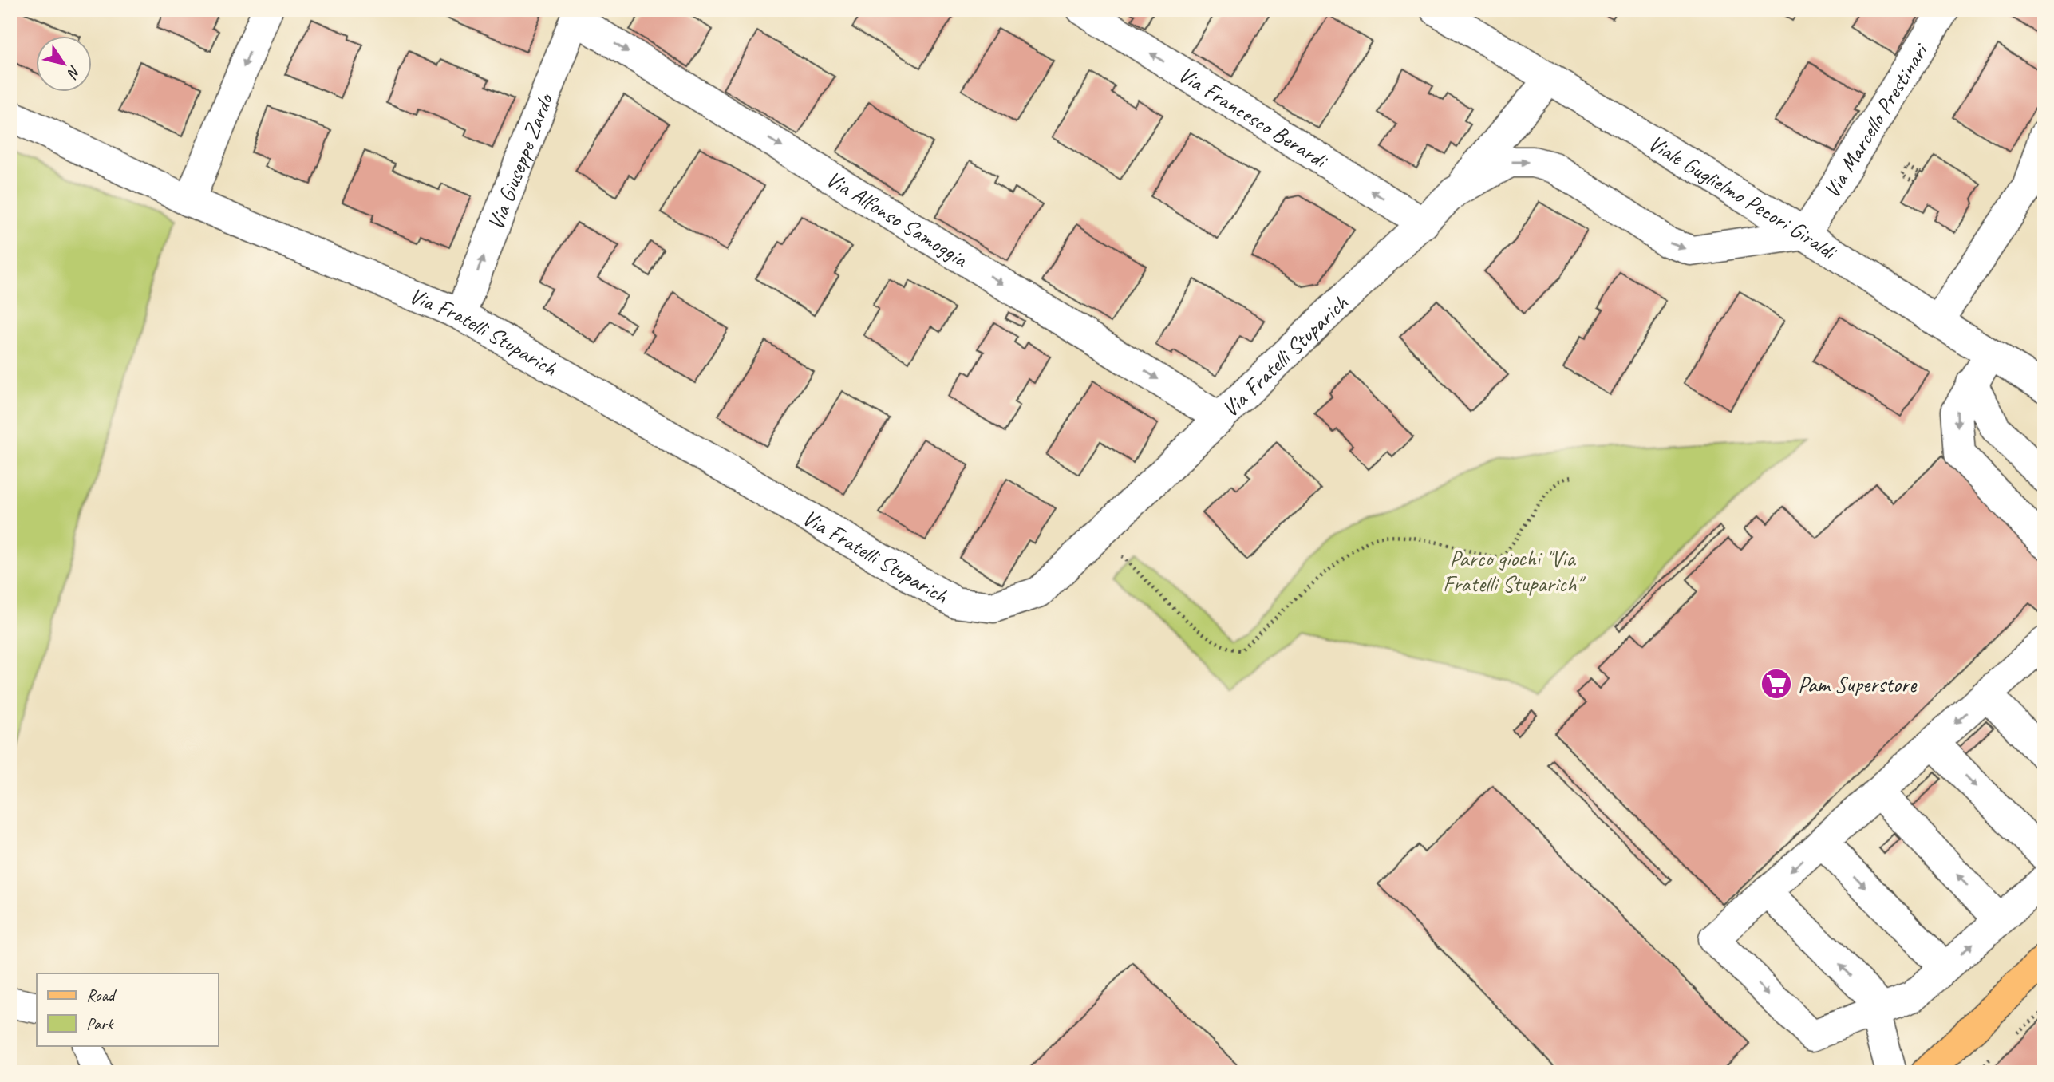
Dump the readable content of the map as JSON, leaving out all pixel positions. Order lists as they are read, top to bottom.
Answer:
{
  "streets": {
    "street": [
      "Via Francesco Berardi",
      "Via Marcello Prestinari",
      "Via Giuseppe Zardo",
      "Viale Guglielmo Pecori Giraldi",
      "Via Alfonso Samoggia",
      "Via Fratelli Stuparich"
    ]
  },
  "crossings": [
    ["Via Francesco Berardi", "Via Fratelli Stuparich"],
    ["Via Marcello Prestinari", "Viale Guglielmo Pecori Giraldi"],
    ["Via Marcello Prestinari", "Via Fratelli Stuparich"],
    ["Via Giuseppe Zardo", "Via Alfonso Samoggia"],
    ["Via Giuseppe Zardo", "Via Fratelli Stuparich"],
    ["Viale Guglielmo Pecori Giraldi", "Via Fratelli Stuparich"],
    ["Via Alfonso Samoggia", "Via Fratelli Stuparich"]
  ],
  "one_way": ["Via Francesco Berardi", "Via Giuseppe Zardo", "Via Alfonso Samoggia"],
  "parks": ["Parco giochi \"Via Fratelli Stuparich\""],
  "places": {
    "supermarket": ["Pam Superstore"]
  },
  "legend": ["Road", "Park"],
  "north": "bottom right"
}
